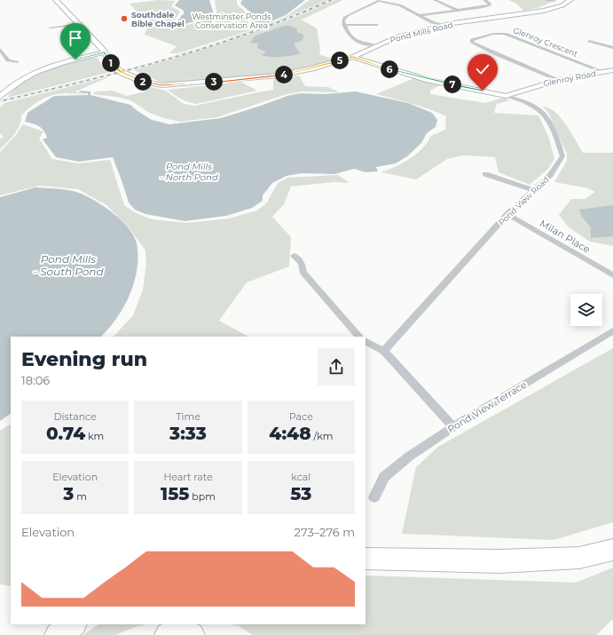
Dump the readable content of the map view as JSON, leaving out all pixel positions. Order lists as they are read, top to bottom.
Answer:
{
  "streets": {
    "main road": ["Pond Mills Road", "Glenroy Road", "Pond View Road"],
    "street": ["Glenroy Crescent", "Milan Place", "Pond View Terrace"]
  },
  "crossings": [
    ["Pond Mills Road", "Pond View Road"],
    ["Glenroy Crescent", "Glenroy Road"],
    ["Glenroy Road", "Pond View Road"],
    ["Pond View Road", "Milan Place"]
  ],
  "water": ["Pond Mills - North Pond", "Pond Mills - South Pond"],
  "parks": ["Westminster Ponds Conservation Area"],
  "places": ["Southdale Bible Chapel"],
  "page": {
    "pins": [
      "5",
      "1",
      "6",
      "4",
      "2",
      "3",
      "7"
    ],
    "heading": ["Evening run", "18:06"],
    "stats": [
      ["Distance", "0.74 km"],
      ["Time", "3:33"],
      ["Pace", "4:48 /km"],
      ["Elevation", "3 m"],
      ["Heart rate", "155 bpm"],
      ["kcal", "53"]
    ],
    "chart": ["Elevation", "273–276 m"]
  }
}
